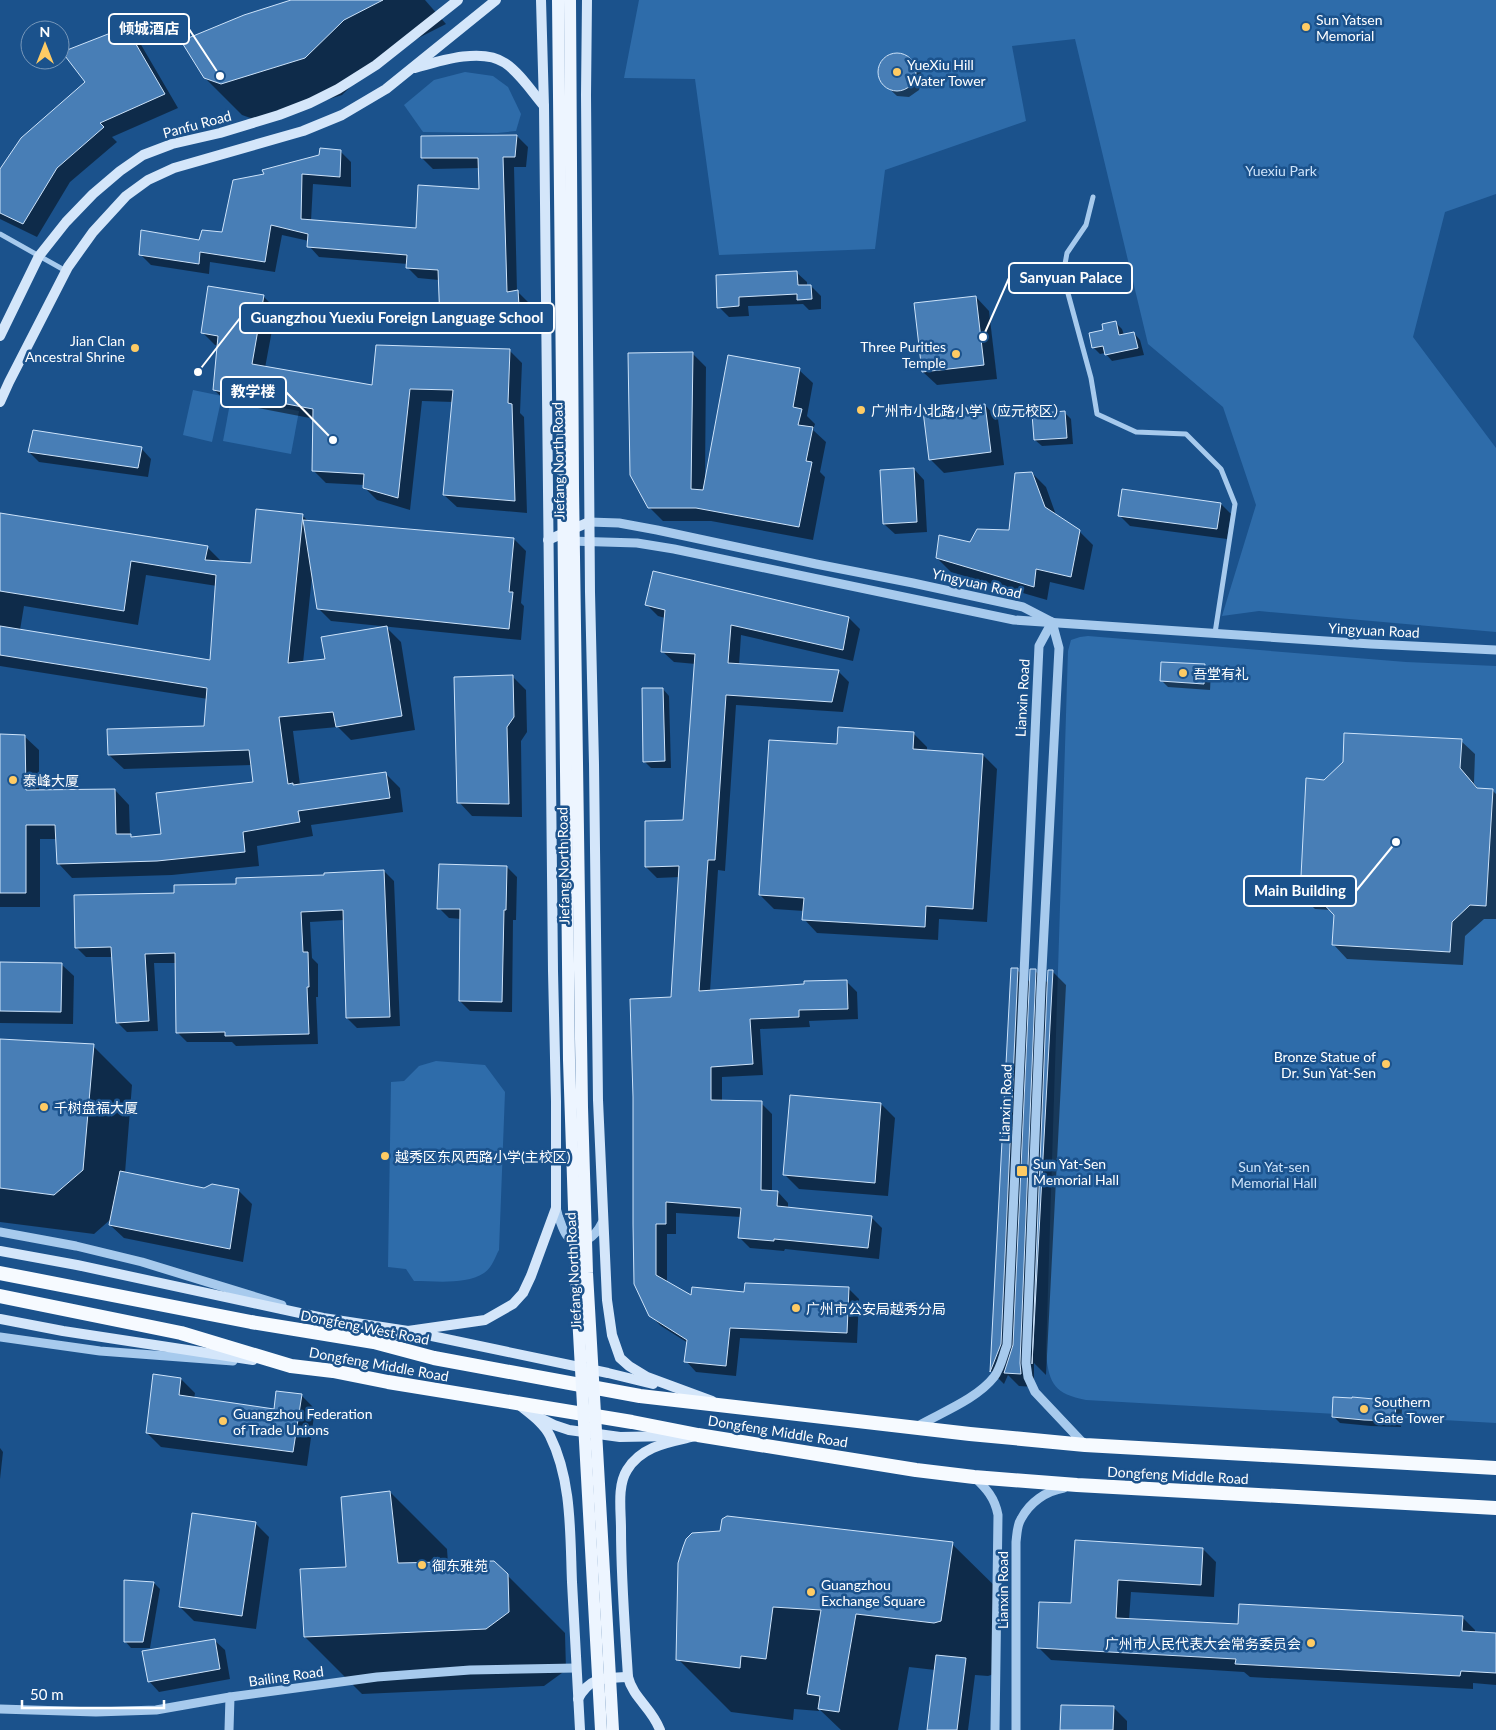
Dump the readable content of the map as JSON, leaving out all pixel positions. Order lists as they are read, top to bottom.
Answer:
{
  "streets": {
    "highway": ["Dongfeng West Road", "Dongfeng Middle Road"],
    "main road": ["Panfu Road", "Jiefang North Road", "Yingyuan Road"],
    "street": ["Lianxin Road", "Bailing Road"]
  },
  "crossings": [
    ["Jiefang North Road", "Yingyuan Road"],
    ["Jiefang North Road", "Dongfeng West Road"],
    ["Yingyuan Road", "Lianxin Road"],
    ["Lianxin Road", "Dongfeng Middle Road"],
    ["Dongfeng West Road", "Dongfeng Middle Road"]
  ],
  "parks": ["Yuexiu Park", "Sun Yat-sen Memorial Hall"],
  "places": {
    "other": [
      "Sun Yatsen Memorial",
      "YueXiu Hill Water Tower",
      "倾城酒店",
      "Sanyuan Palace",
      "Jian Clan Ancestral Shrine",
      "Three Purities Temple",
      "Guangzhou Yuexiu Foreign Language School",
      "广州市小北路小学（应元校区）",
      "教学楼",
      "吾堂有礼",
      "泰峰大厦",
      "Main Building",
      "Bronze Statue of Dr. Sun Yat-Sen",
      "千树盘福大厦",
      "越秀区东风西路小学(主校区)",
      "广州市公安局越秀分局",
      "Southern Gate Tower",
      "Guangzhou Federation of Trade Unions",
      "御东雅苑",
      "Guangzhou Exchange Square",
      "广州市人民代表大会常务委员会"
    ],
    "transit": ["Sun Yat-Sen Memorial Hall"]
  },
  "scale_bar": "50 m",
  "north": "top"
}
